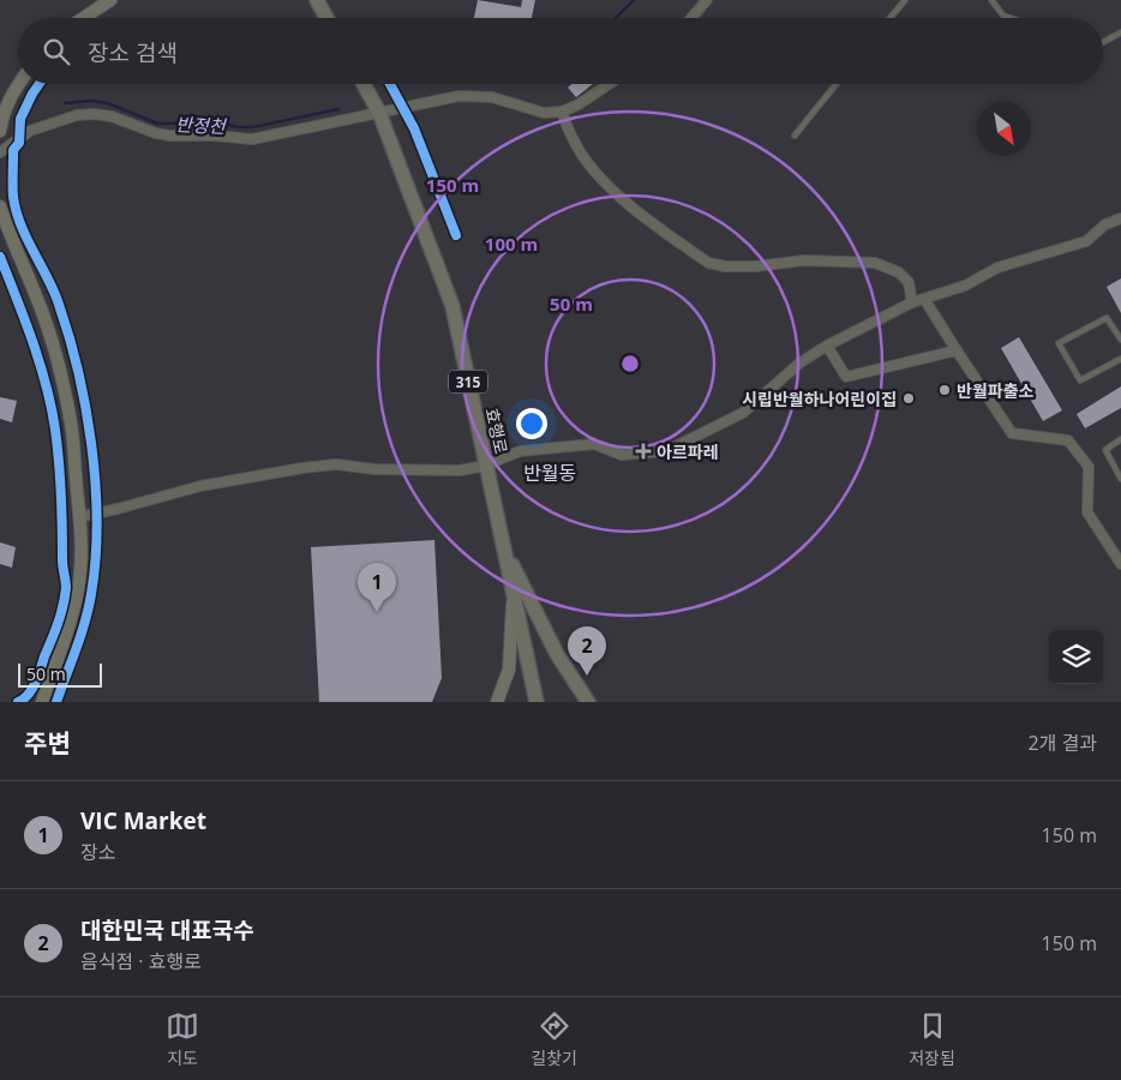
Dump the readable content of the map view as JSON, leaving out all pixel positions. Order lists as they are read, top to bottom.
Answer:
{
  "streets": {
    "main road": ["315", "효행로"]
  },
  "crossings": [
    ["315", "효행로"]
  ],
  "districts": ["반월동"],
  "water": ["반정천"],
  "places": {
    "other": ["반월파출소", "시립반월하나어린이집"],
    "health": ["아르파레"]
  },
  "scale_bar": "50 m",
  "north": "bottom right",
  "page": {
    "search": "장소 검색",
    "pins": ["1", "2"],
    "scale": "50 m",
    "heading": ["주변", "2개 결과"],
    "list": [
      {
        "mark": "1",
        "name": "VIC Market",
        "note": "장소",
        "value": "150 m"
      },
      {
        "mark": "2",
        "name": "대한민국 대표국수",
        "note": "음식점 · 효행로",
        "value": "150 m"
      }
    ],
    "nav": ["지도", "길찾기", "저장됨"]
  },
  "rings": ["150 m", "100 m", "50 m"]
}
